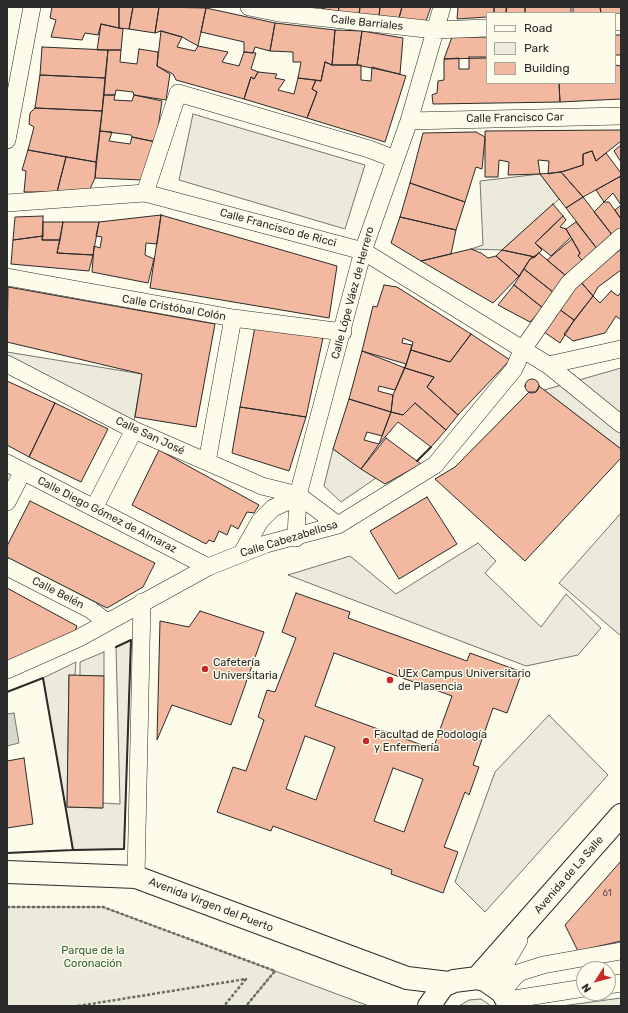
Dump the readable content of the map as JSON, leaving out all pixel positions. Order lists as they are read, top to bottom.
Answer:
{
  "streets": {
    "main road": ["Avenida de La Salle", "Avenida Virgen del Puerto"],
    "street": [
      "Calle Barriales",
      "Calle Francisco Car",
      "Calle Francisco de Ricci",
      "Calle Lópe Váez de Herrero",
      "Calle Cristóbal Colón",
      "Calle San José",
      "Calle Diego Gómez de Almaraz",
      "Calle Cabezabellosa",
      "Calle Belén"
    ]
  },
  "crossings": [
    ["Calle Barriales", "Calle Lópe Váez de Herrero"],
    ["Calle Francisco Car", "Calle Lópe Váez de Herrero"],
    ["Calle Francisco de Ricci", "Calle Lópe Váez de Herrero"],
    ["Calle Francisco de Ricci", "Calle Cabezabellosa"],
    ["Calle Lópe Váez de Herrero", "Calle Cristóbal Colón"],
    ["Calle Lópe Váez de Herrero", "Calle San José"],
    ["Calle Lópe Váez de Herrero", "Calle Cabezabellosa"],
    ["Calle Diego Gómez de Almaraz", "Calle Cabezabellosa"],
    ["Calle Cabezabellosa", "Calle Belén"]
  ],
  "parks": ["Parque de la Coronación"],
  "places": ["Cafetería Universitaria", "UEx Campus Universitario de Plasencia", "Facultad de Podología y Enfermería"],
  "house_numbers": ["61"],
  "legend": ["Road", "Park", "Building"],
  "north": "bottom left"
}
